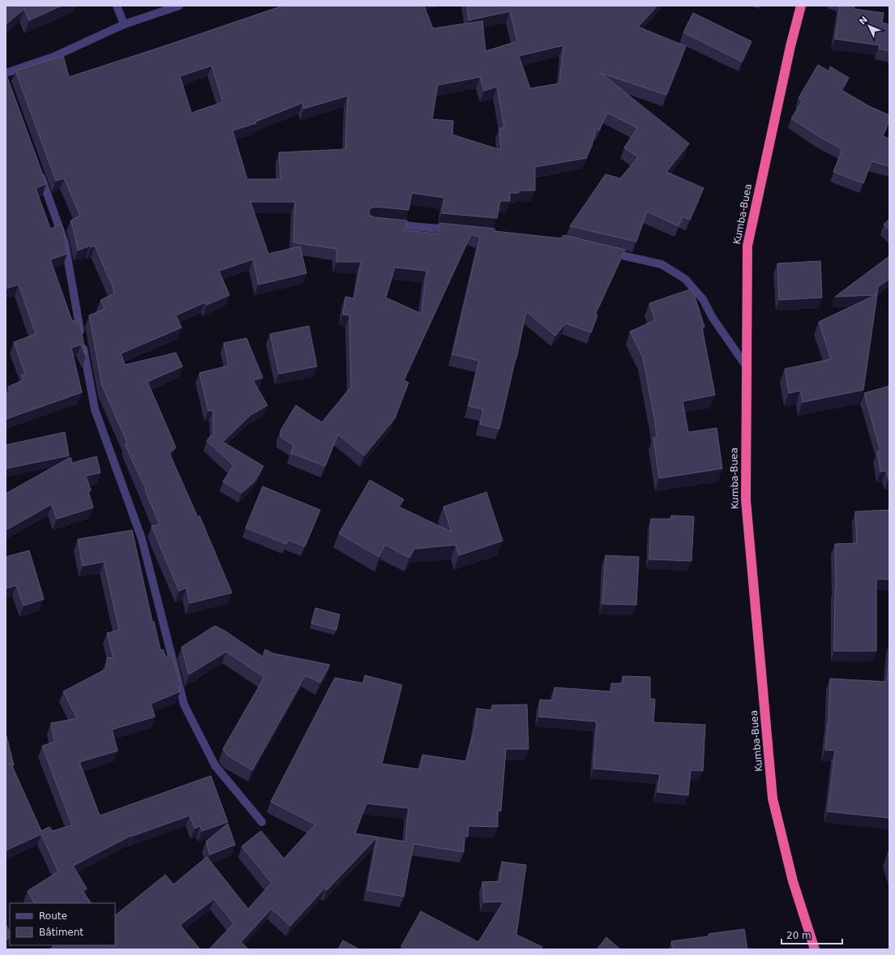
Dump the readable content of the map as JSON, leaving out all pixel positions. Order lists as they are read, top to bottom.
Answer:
{
  "streets": {
    "highway": ["Kumba-Buea"]
  },
  "legend": ["Route", "Bâtiment"],
  "scale_bar": "20 m",
  "north": "top left"
}
